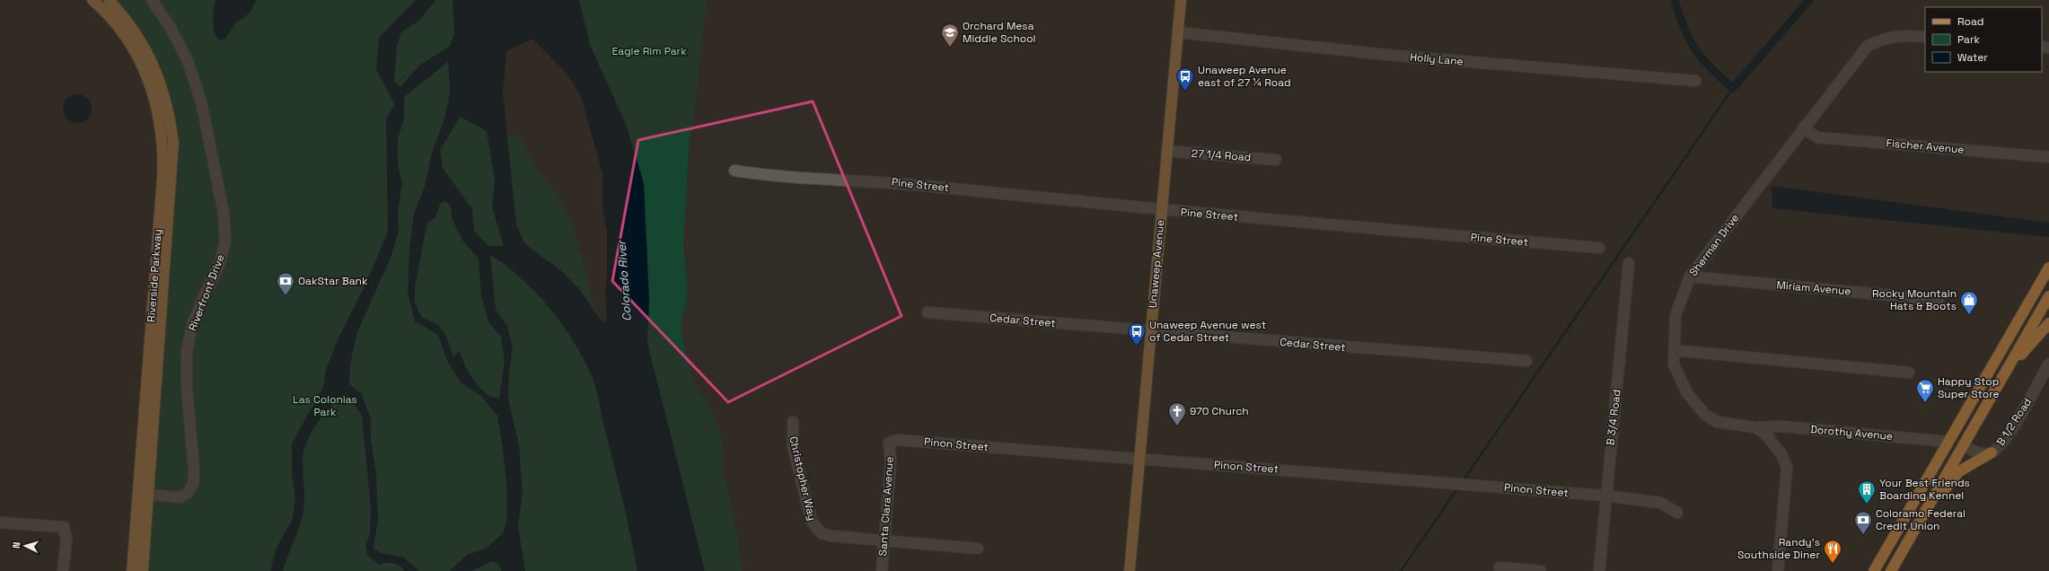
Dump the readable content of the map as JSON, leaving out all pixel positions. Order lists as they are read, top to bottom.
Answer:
{
  "streets": {
    "main road": ["Unaweep Avenue", "Riverside Parkway"],
    "street": [
      "Holly Lane",
      "Fischer Avenue",
      "27 1/4 Road",
      "Pine Street",
      "Sherman Drive",
      "Miriam Avenue",
      "Riverfront Drive",
      "Cedar Street",
      "B 3/4 Road",
      "B 1/2 Road",
      "Dorothy Avenue",
      "Pinon Street",
      "Christopher Way",
      "Santa Clara Avenue"
    ]
  },
  "crossings": [
    ["Holly Lane", "Unaweep Avenue"],
    ["Fischer Avenue", "Sherman Drive"],
    ["27 1/4 Road", "Unaweep Avenue"],
    ["Pine Street", "Unaweep Avenue"],
    ["Sherman Drive", "Miriam Avenue"],
    ["Sherman Drive", "Dorothy Avenue"],
    ["Unaweep Avenue", "Cedar Street"],
    ["Unaweep Avenue", "Pinon Street"],
    ["Riverside Parkway", "Riverfront Drive"],
    ["B 3/4 Road", "Pinon Street"],
    ["Pinon Street", "Santa Clara Avenue"],
    ["Christopher Way", "Santa Clara Avenue"]
  ],
  "water": ["Colorado River"],
  "parks": ["Eagle Rim Park", "Las Colonias Park"],
  "places": {
    "school or university": ["Orchard Mesa Middle School"],
    "bus stop": ["Unaweep Avenue east of 27 ¼ Road", "Unaweep Avenue west of Cedar Street"],
    "bank": ["OakStar Bank", "Coloramo Federal Credit Union"],
    "shop": ["Rocky Mountain Hats & Boots"],
    "supermarket": ["Happy Stop Super Store"],
    "church": ["970 Church"],
    "building": ["Your Best Friends Boarding Kennel"],
    "restaurant": ["Randy's Southside Diner"]
  },
  "legend": ["Road", "Park", "Water"],
  "north": "left"
}
